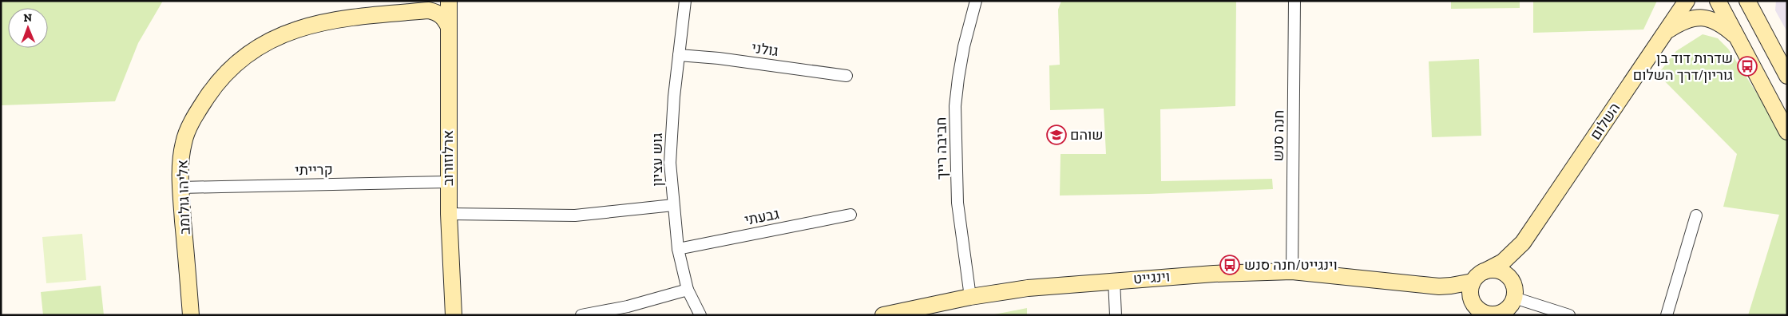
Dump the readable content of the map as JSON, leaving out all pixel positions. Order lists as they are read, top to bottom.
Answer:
{
  "streets": {
    "street": [
      "גולני",
      "השלום",
      "חנה סנש",
      "חביבה רייך",
      "ארלוזורוב",
      "גוש עציון",
      "קרייתי",
      "אליהו גולומב",
      "גבעתי",
      "וינגייט"
    ]
  },
  "crossings": [
    ["גולני", "גוש עציון"],
    ["השלום", "וינגייט"],
    ["חנה סנש", "וינגייט"],
    ["חביבה רייך", "וינגייט"],
    ["ארלוזורוב", "קרייתי"],
    ["גוש עציון", "גבעתי"],
    ["קרייתי", "אליהו גולומב"]
  ],
  "places": {
    "bus stop": ["שדרות דוד בן גוריון/דרך השלום", "וינגייט/חנה סנש"],
    "school or university": ["שוהם"]
  },
  "north": "top"
}
